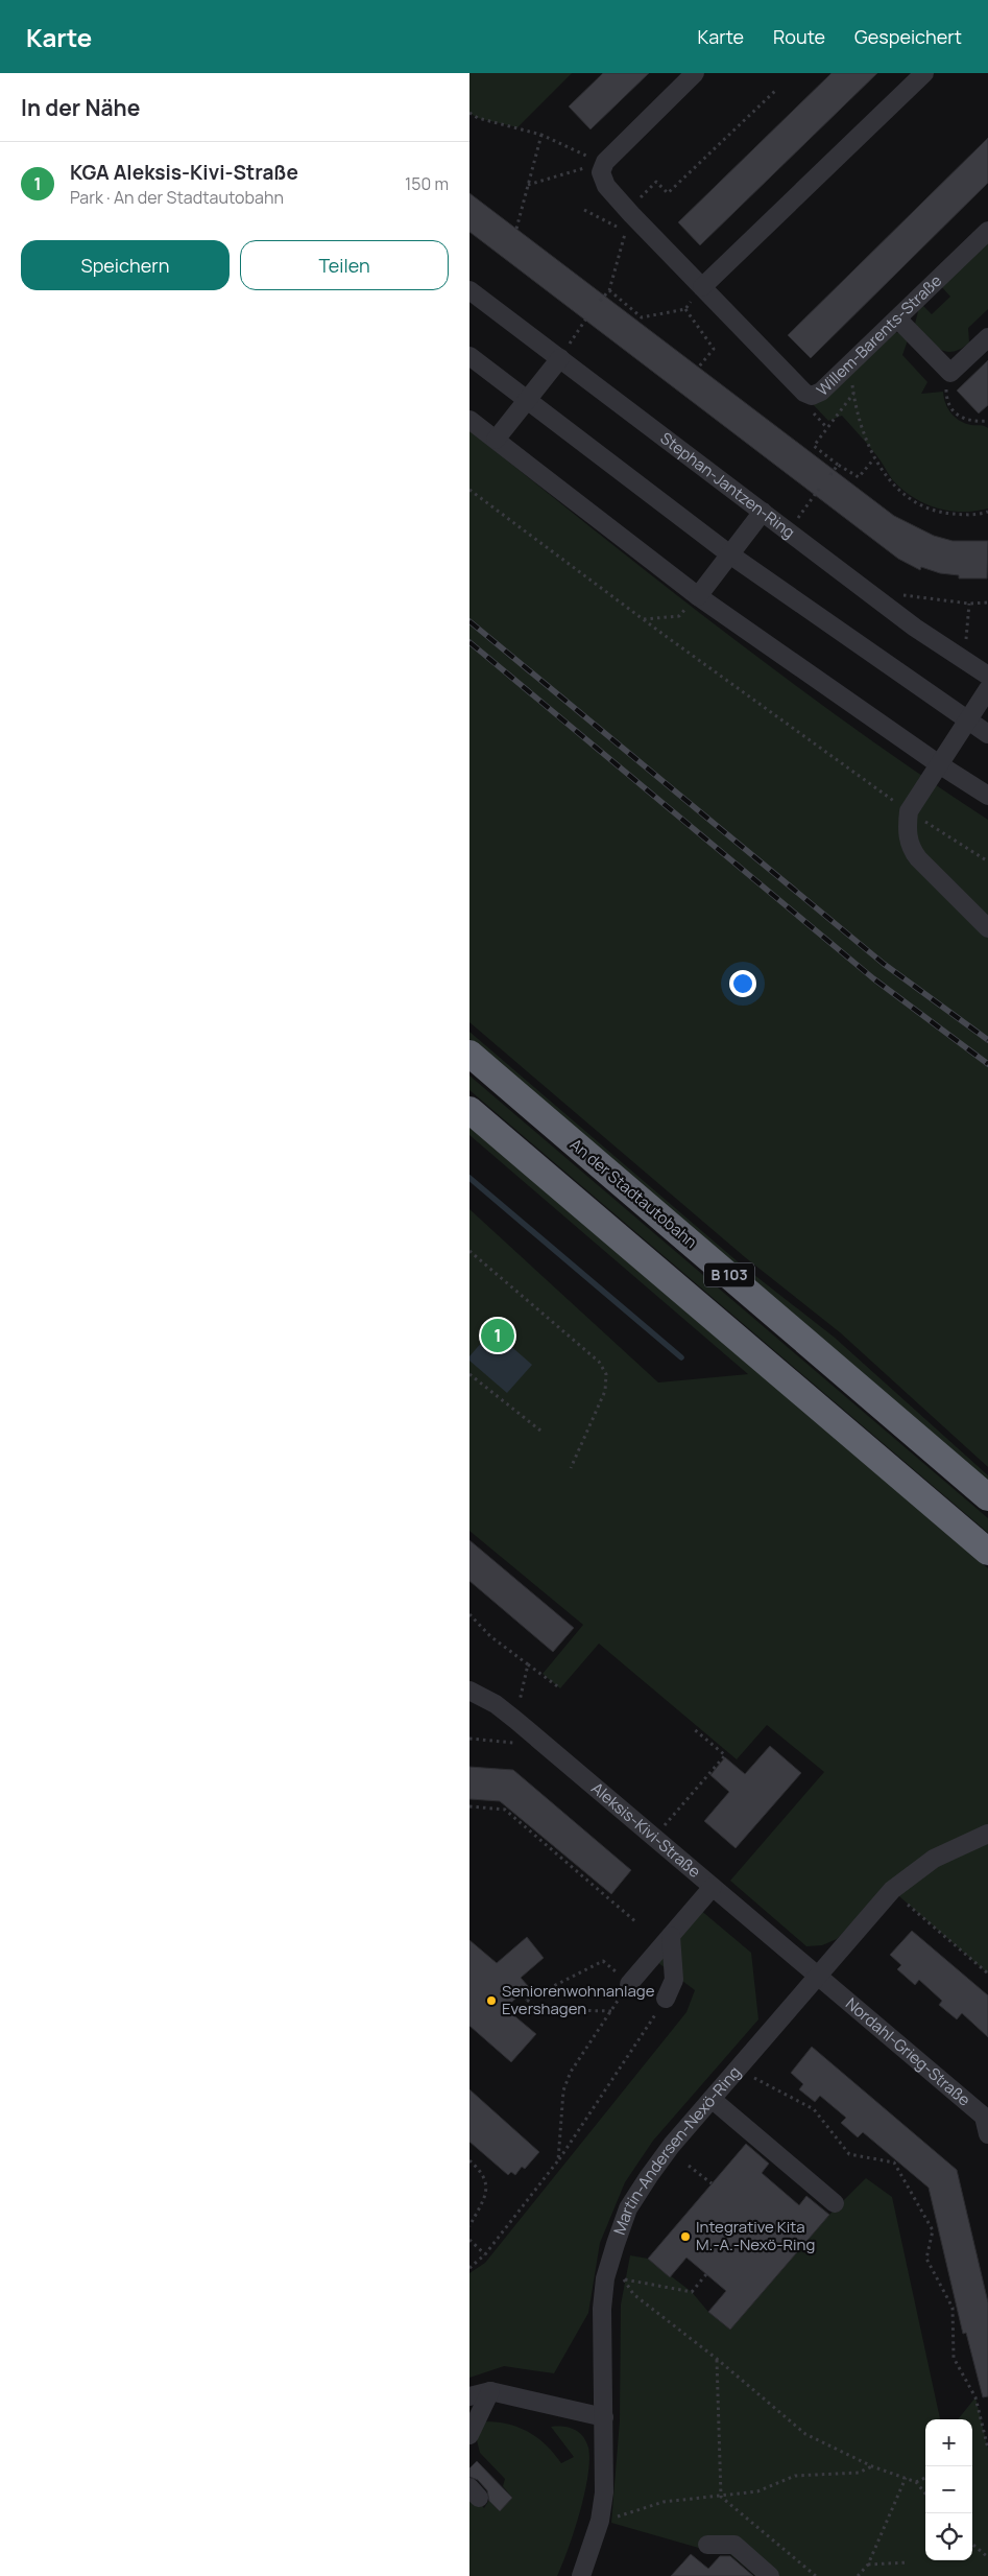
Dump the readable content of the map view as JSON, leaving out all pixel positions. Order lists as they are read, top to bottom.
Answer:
{
  "streets": {
    "highway": ["An der Stadtautobahn", "B 103"],
    "street": [
      "Willem-Barents-Straße",
      "Stephan-Jantzen-Ring",
      "Aleksis-Kivi-Straße",
      "Nordahl-Grieg-Straße",
      "Martin-Andersen-Nexö-Ring"
    ]
  },
  "crossings": [
    ["Aleksis-Kivi-Straße", "Nordahl-Grieg-Straße"],
    ["Aleksis-Kivi-Straße", "Martin-Andersen-Nexö-Ring"],
    ["Nordahl-Grieg-Straße", "Martin-Andersen-Nexö-Ring"]
  ],
  "places": ["Seniorenwohnanlage Evershagen", "Integrative Kita M.-A.-Nexö-Ring"],
  "page": {
    "header": "Karte",
    "nav": ["Karte", "Route", "Gespeichert"],
    "heading": "In der Nähe",
    "list": [
      {
        "mark": "1",
        "name": "KGA Aleksis-Kivi-Straße",
        "note": "Park · An der Stadtautobahn",
        "value": "150 m"
      }
    ],
    "buttons": ["Speichern", "Teilen"],
    "pins": "1",
    "map_buttons": ["+", "−"]
  }
}
